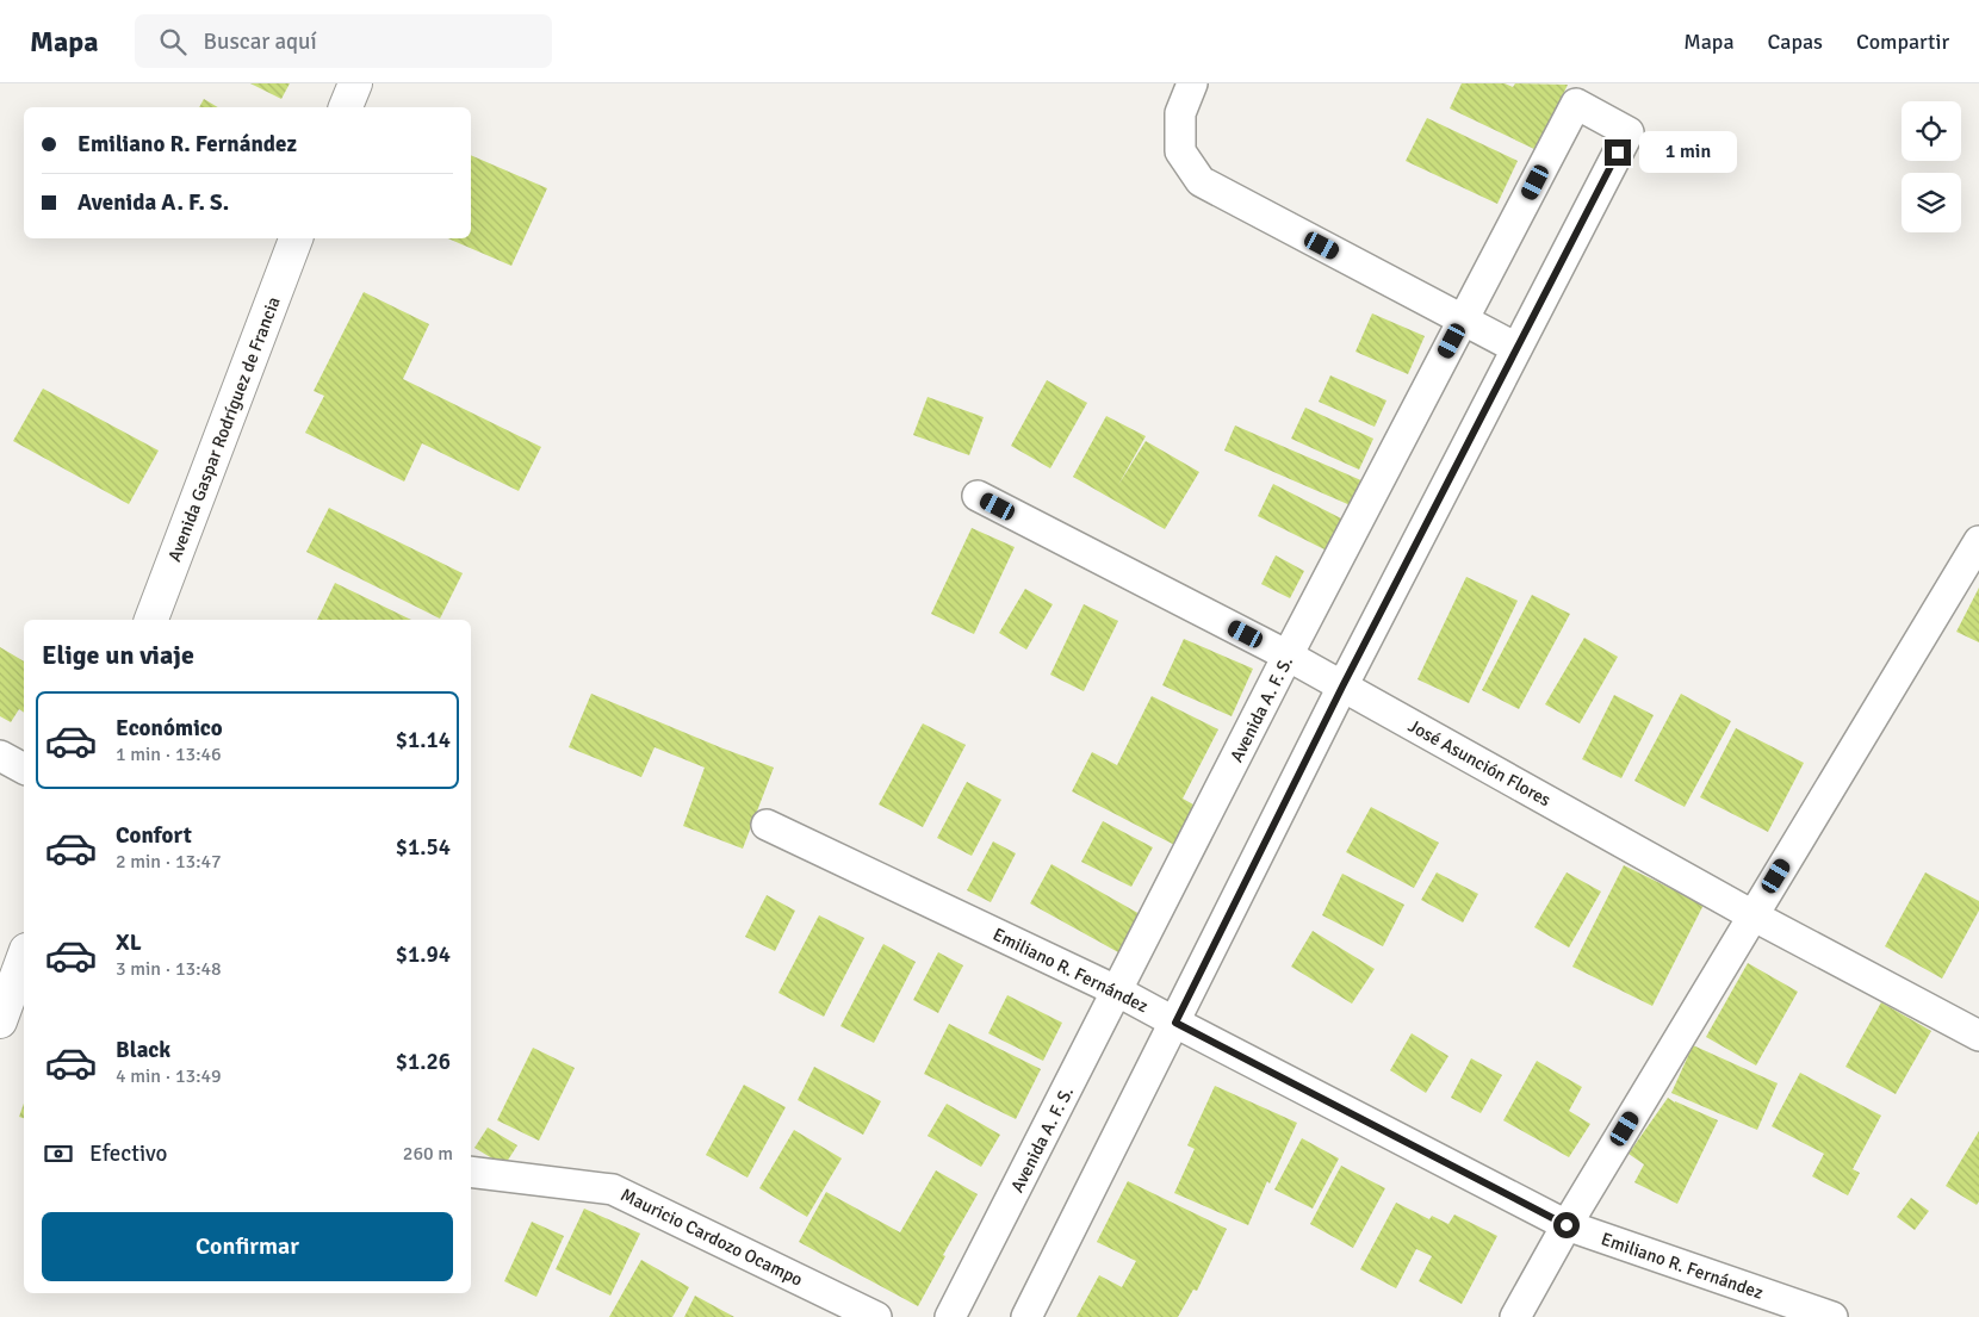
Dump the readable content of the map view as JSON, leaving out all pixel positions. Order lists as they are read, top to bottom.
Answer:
{
  "streets": {
    "main road": ["Avenida Gaspar Rodríguez de Francia"],
    "street": [
      "Avenida A. F. S.",
      "José Asunción Flores",
      "Emiliano R. Fernández",
      "Mauricio Cardozo Ocampo"
    ]
  },
  "crossings": [
    ["Avenida A. F. S.", "José Asunción Flores"],
    ["Avenida A. F. S.", "Emiliano R. Fernández"]
  ],
  "page": {
    "header": "Mapa",
    "search": "Buscar aquí",
    "nav": ["Mapa", "Capas", "Compartir"],
    "banner": ["Emiliano R. Fernández", "Avenida A. F. S."],
    "bubble": "1 min",
    "heading": "Elige un viaje",
    "list": [
      {
        "name": "Económico",
        "note": "1 min · 13:46",
        "value": "$1.14"
      },
      {
        "name": "Confort",
        "note": "2 min · 13:47",
        "value": "$1.54"
      },
      {
        "name": "XL",
        "note": "3 min · 13:48",
        "value": "$1.94"
      },
      {
        "name": "Black",
        "note": "4 min · 13:49",
        "value": "$1.26"
      }
    ],
    "pay": ["Efectivo", "260 m"],
    "buttons": "Confirmar"
  }
}
